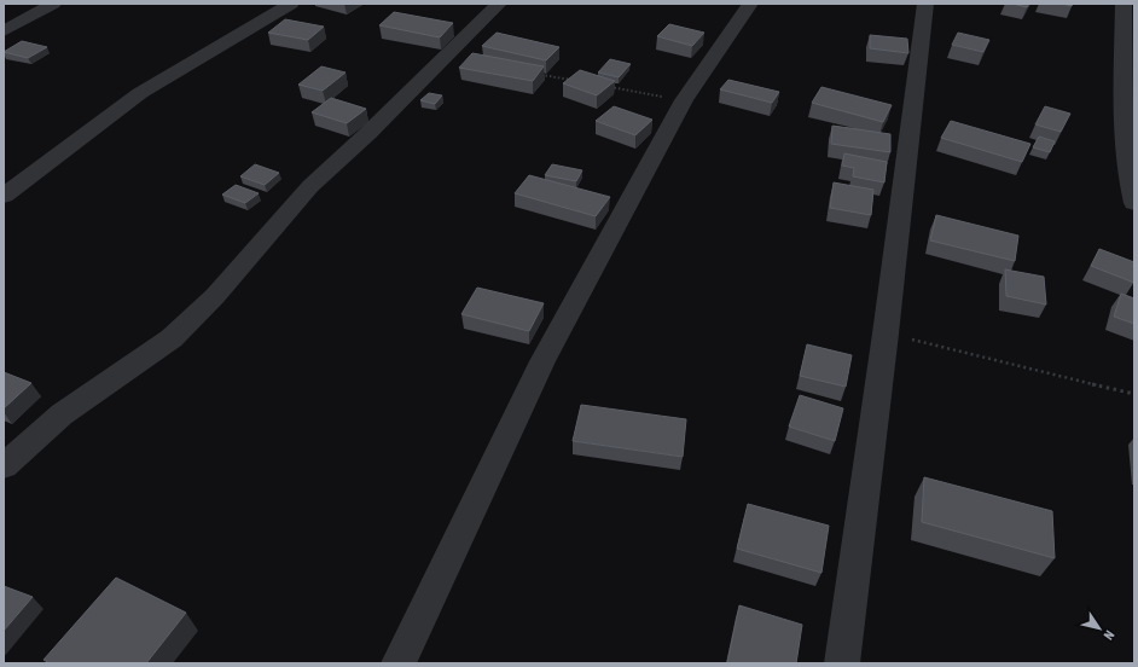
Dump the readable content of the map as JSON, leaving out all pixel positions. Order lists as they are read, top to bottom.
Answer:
{
  "north": "bottom right"
}
